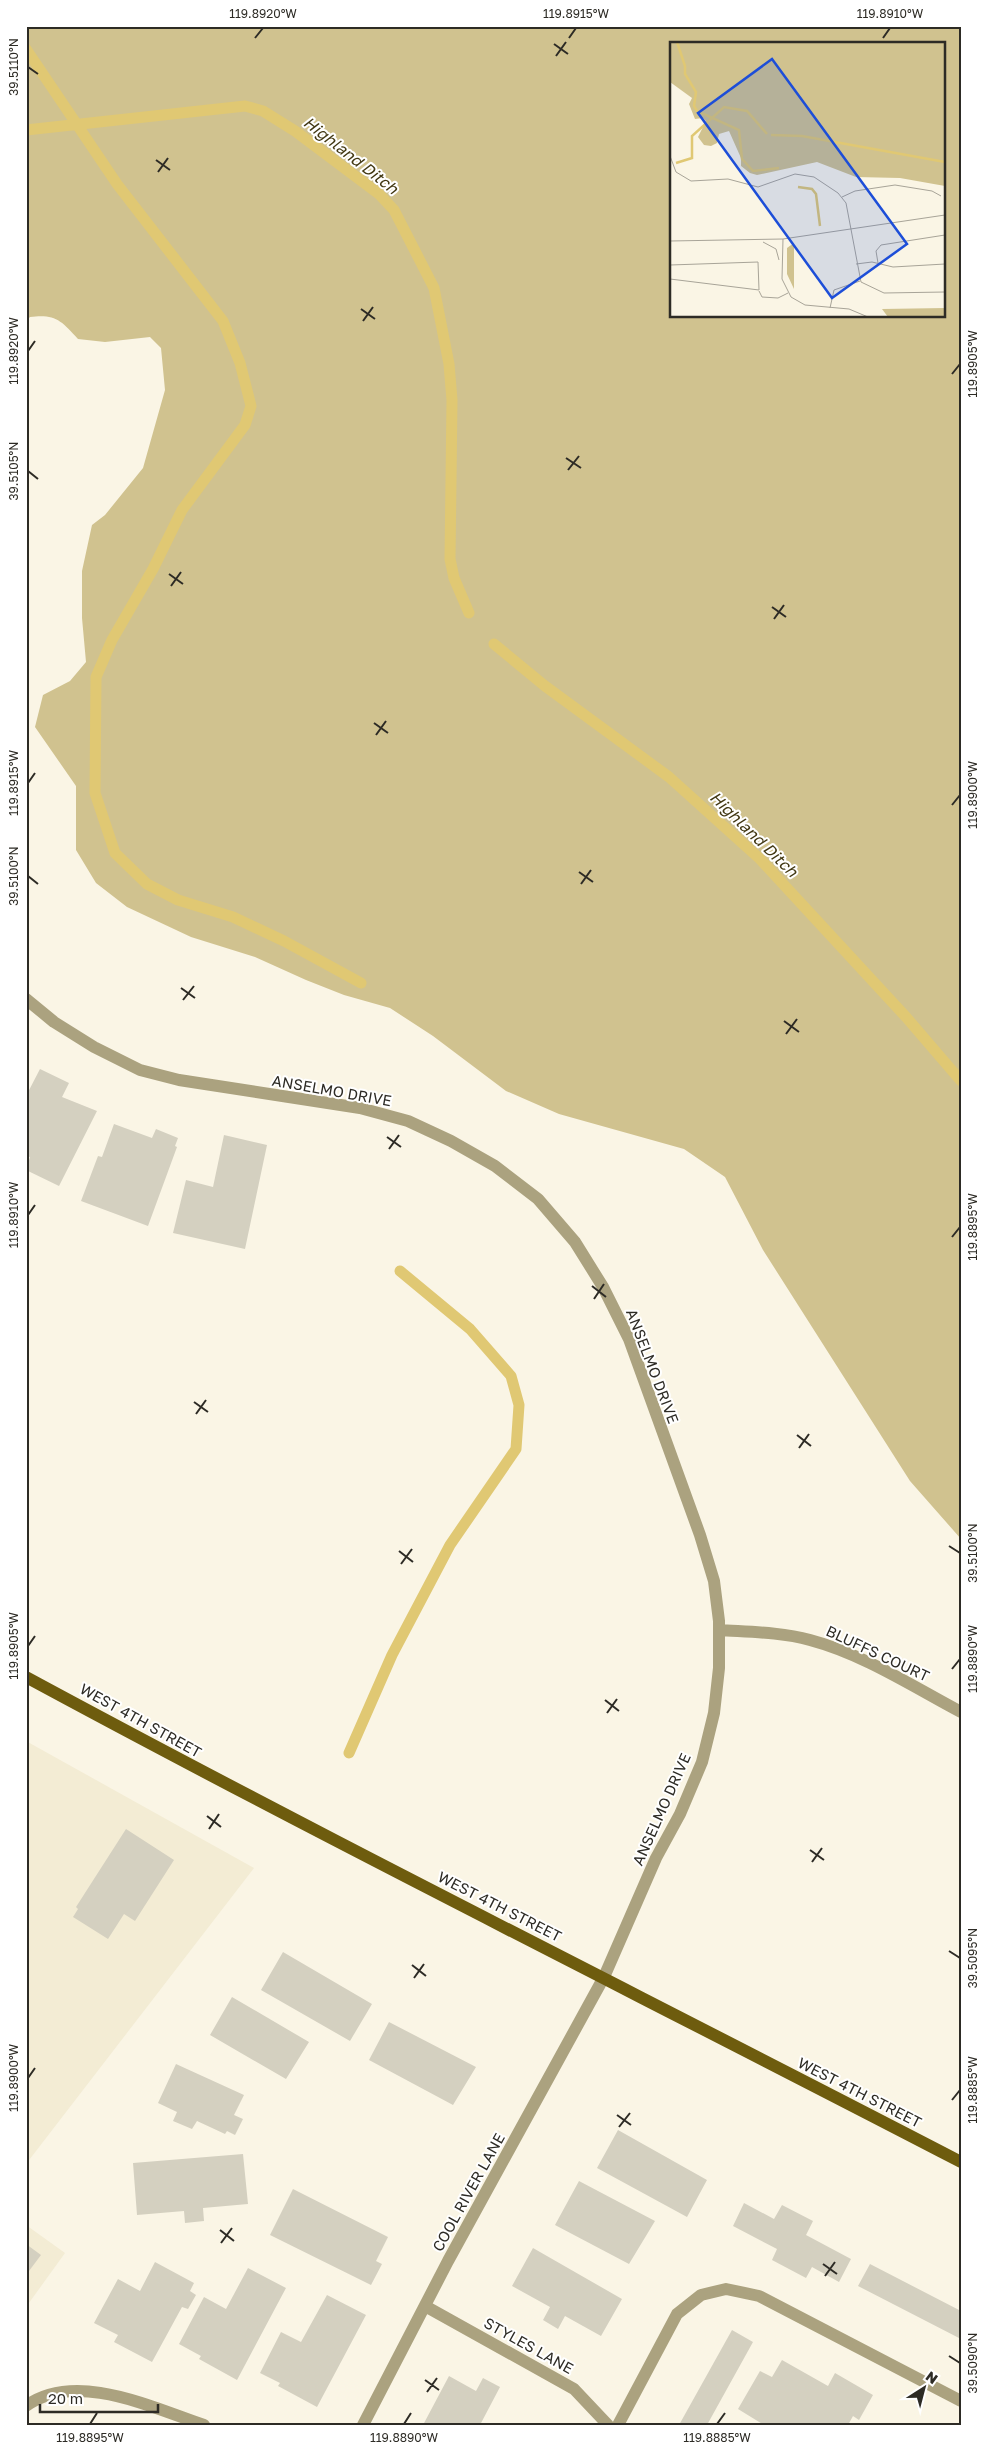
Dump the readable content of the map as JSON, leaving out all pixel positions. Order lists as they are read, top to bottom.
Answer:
{
  "streets": {
    "main road": ["WEST 4TH STREET"],
    "street": [
      "ANSELMO DRIVE",
      "BLUFFS COURT",
      "COOL RIVER LANE",
      "STYLES LANE"
    ]
  },
  "crossings": [
    ["ANSELMO DRIVE", "BLUFFS COURT"],
    ["ANSELMO DRIVE", "WEST 4TH STREET"],
    ["ANSELMO DRIVE", "COOL RIVER LANE"],
    ["WEST 4TH STREET", "COOL RIVER LANE"],
    ["COOL RIVER LANE", "STYLES LANE"]
  ],
  "water": ["Highland Ditch"],
  "scale_bar": "20 m",
  "north": "top right",
  "coordinates": [
    "119.8920°W",
    "119.8915°W",
    "119.8910°W",
    "39.5110°N",
    "119.8905°W",
    "39.5105°N",
    "119.8900°W",
    "39.5100°N",
    "119.8895°W",
    "119.8890°W",
    "39.5095°N",
    "119.8885°W",
    "39.5090°N"
  ]
}
